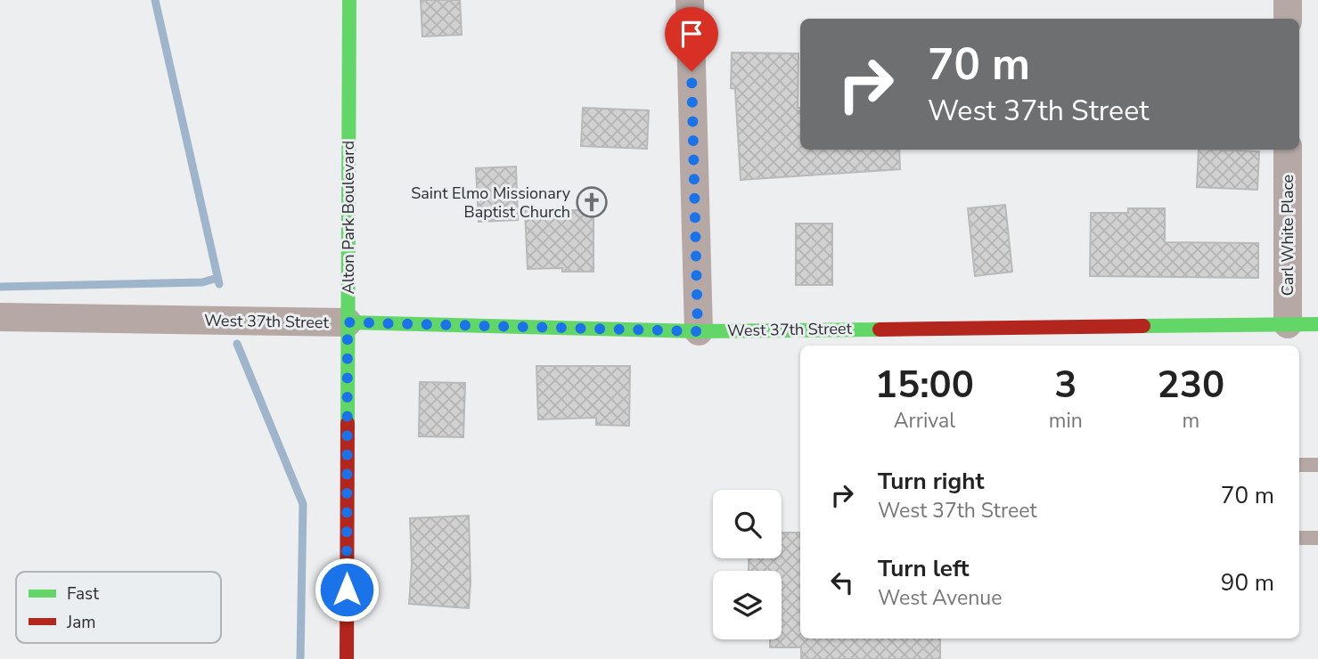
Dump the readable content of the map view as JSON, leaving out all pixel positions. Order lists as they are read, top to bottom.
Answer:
{
  "streets": {
    "street": ["Alton Park Boulevard", "Carl White Place", "West 37th Street"]
  },
  "crossings": [
    ["Alton Park Boulevard", "West 37th Street"],
    ["Carl White Place", "West 37th Street"]
  ],
  "places": {
    "church": ["Saint Elmo Missionary Baptist Church"]
  },
  "legend": ["Fast", "Jam"],
  "page": {
    "turn": ["70 m", "West 37th Street"],
    "eta": [
      "15:00",
      "Arrival",
      "3",
      "min",
      "230",
      "m"
    ],
    "list": [
      {
        "name": "Turn right",
        "note": "West 37th Street",
        "value": "70 m"
      },
      {
        "name": "Turn left",
        "note": "West Avenue",
        "value": "90 m"
      }
    ]
  }
}
